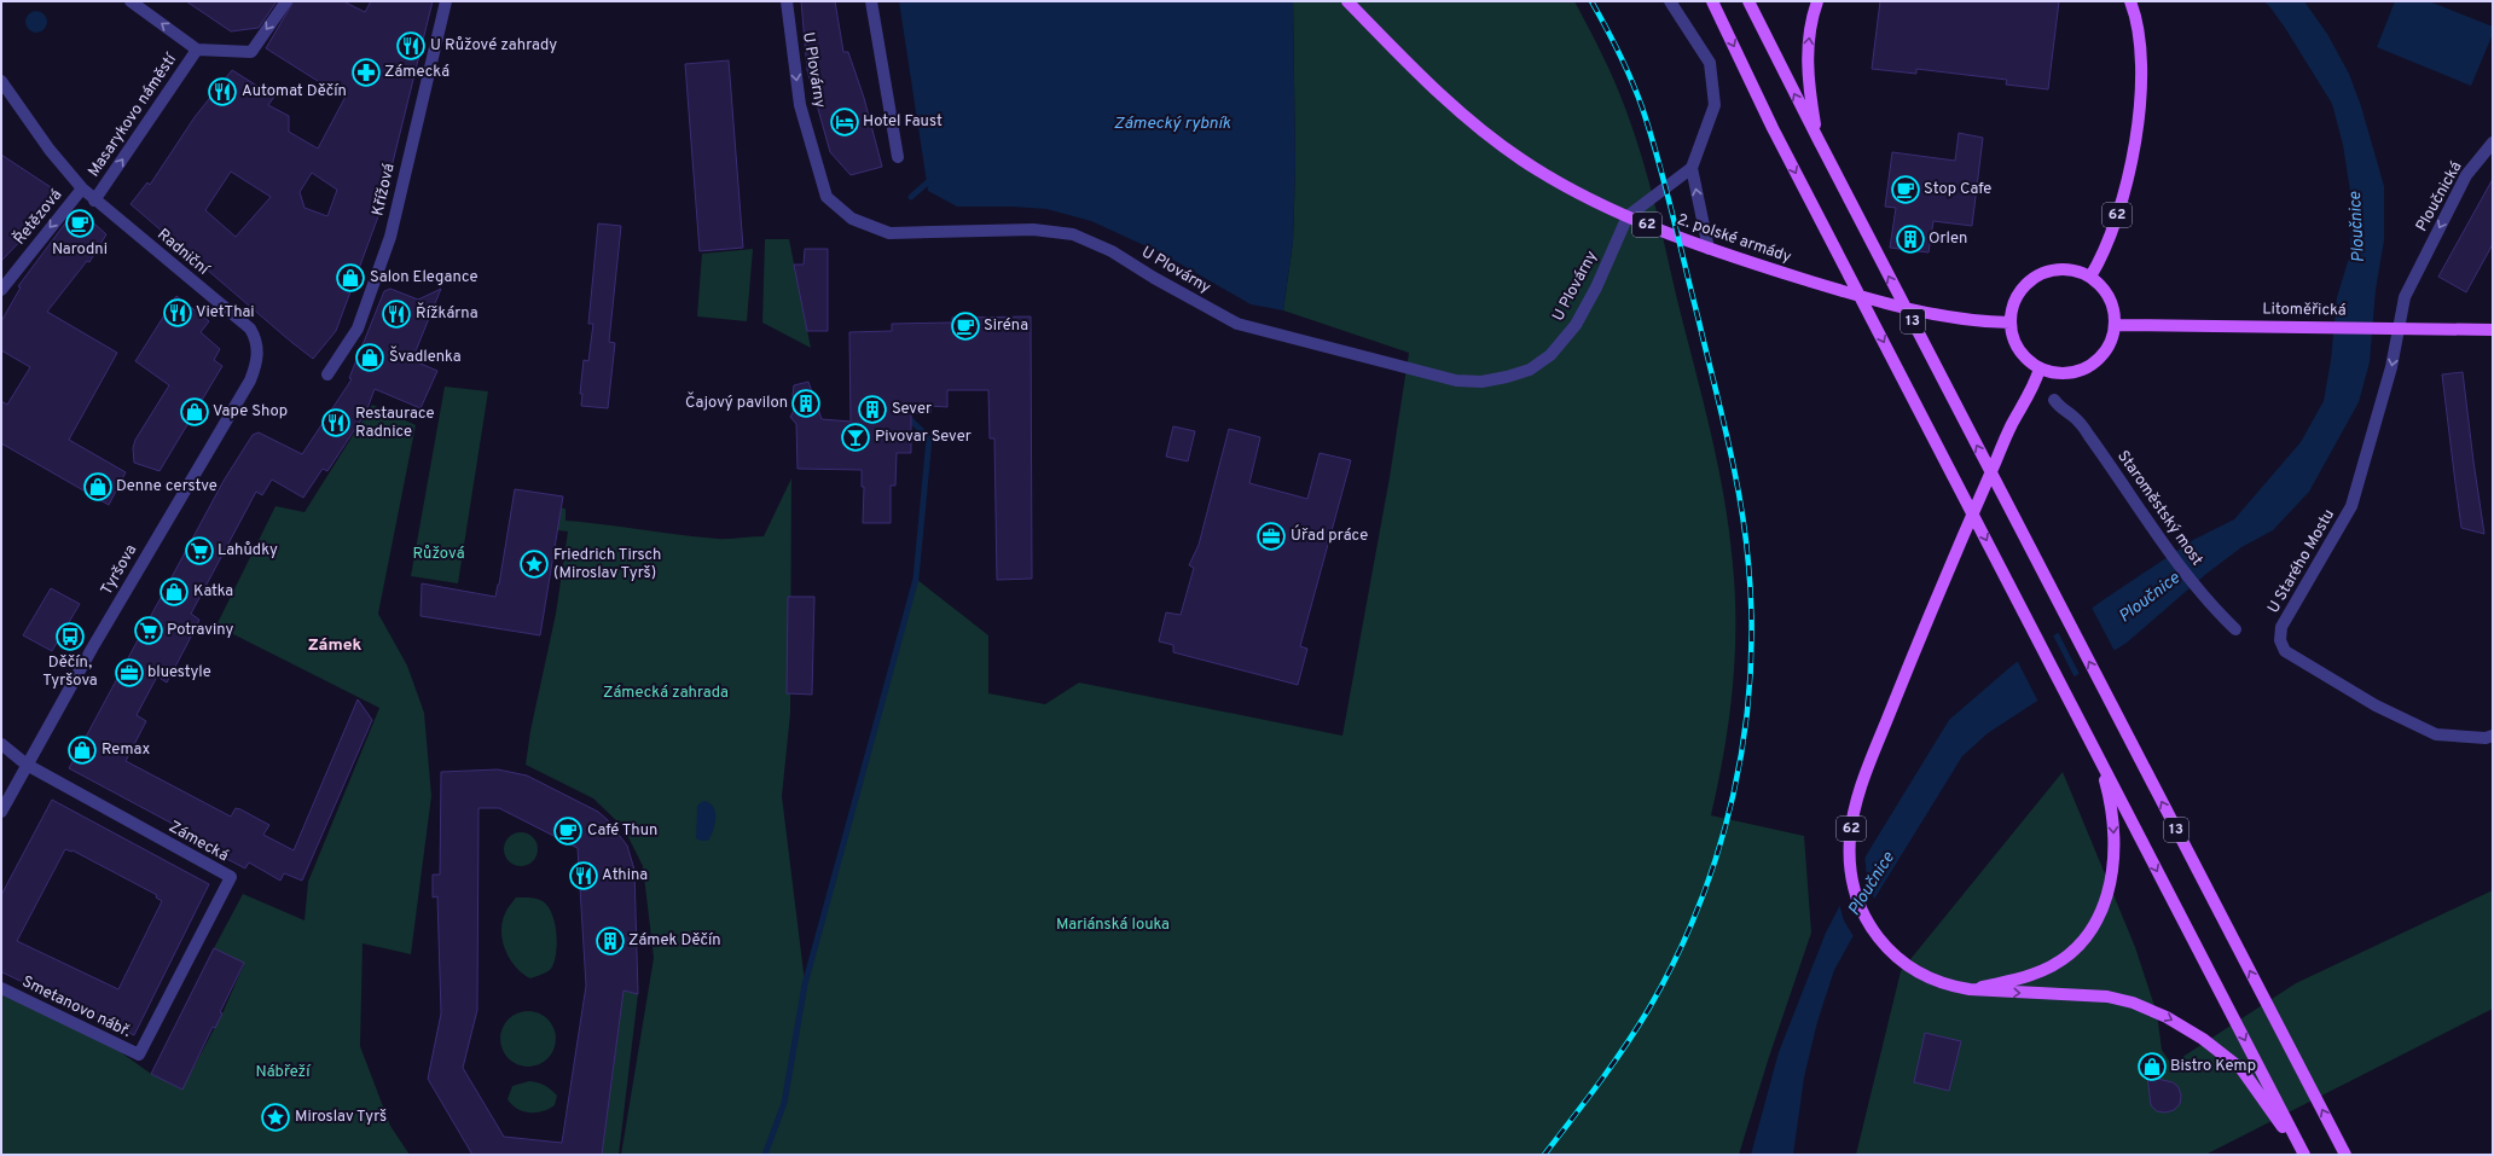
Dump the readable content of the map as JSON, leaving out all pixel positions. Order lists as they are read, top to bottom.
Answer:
{
  "streets": {
    "main road": [
      "62",
      "2. polské armády",
      "Litoměřická",
      "13"
    ],
    "street": [
      "U Plovárny",
      "Masarykovo náměstí",
      "Křížová",
      "Ploučnická",
      "Řetězová",
      "Radniční",
      "Staroměstský most",
      "U Starého Mostu",
      "Tyršova",
      "Zámecká",
      "Smetanovo nábř."
    ]
  },
  "crossings": [
    ["U Plovárny", "2. polské armády"],
    ["Masarykovo náměstí", "Řetězová"],
    ["Masarykovo náměstí", "Radniční"],
    ["Ploučnická", "U Starého Mostu"],
    ["62", "2. polské armády"],
    ["62", "Litoměřická"],
    ["Řetězová", "Radniční"],
    ["2. polské armády", "Litoměřická"],
    ["Radniční", "Tyršova"],
    ["Tyršova", "Zámecká"],
    ["Zámecká", "Smetanovo nábř."]
  ],
  "one_way": ["Ploučnická", "Řetězová"],
  "districts": ["Zámek"],
  "water": ["Zámecký rybník", "Ploučnice"],
  "parks": [
    "Růžová",
    "Zámecká zahrada",
    "Mariánská louka",
    "Nábřeží"
  ],
  "places": {
    "restaurant": [
      "U Růžové zahrady",
      "Automat Děčín",
      "VietThai",
      "Řížkárna",
      "Restaurace Radnice",
      "Athina"
    ],
    "pharmacy": ["Zámecká"],
    "hotel": ["Hotel Faust"],
    "cafe": [
      "Stop Cafe",
      "Narodni",
      "Siréna",
      "Café Thun"
    ],
    "building": [
      "Orlen",
      "Čajový pavilon",
      "Sever",
      "Zámek Děčín"
    ],
    "shop": [
      "Salon Elegance",
      "Švadlenka",
      "Vape Shop",
      "Denne cerstve",
      "Katka",
      "Remax",
      "Bistro Kemp"
    ],
    "bar": ["Pivovar Sever"],
    "office": ["Úřad práce", "bluestyle"],
    "supermarket": ["Lahůdky", "Potraviny"],
    "place": ["Friedrich Tirsch (Miroslav Tyrš)", "Miroslav Tyrš"],
    "bus stop": ["Děčín, Tyršova"]
  }
}
